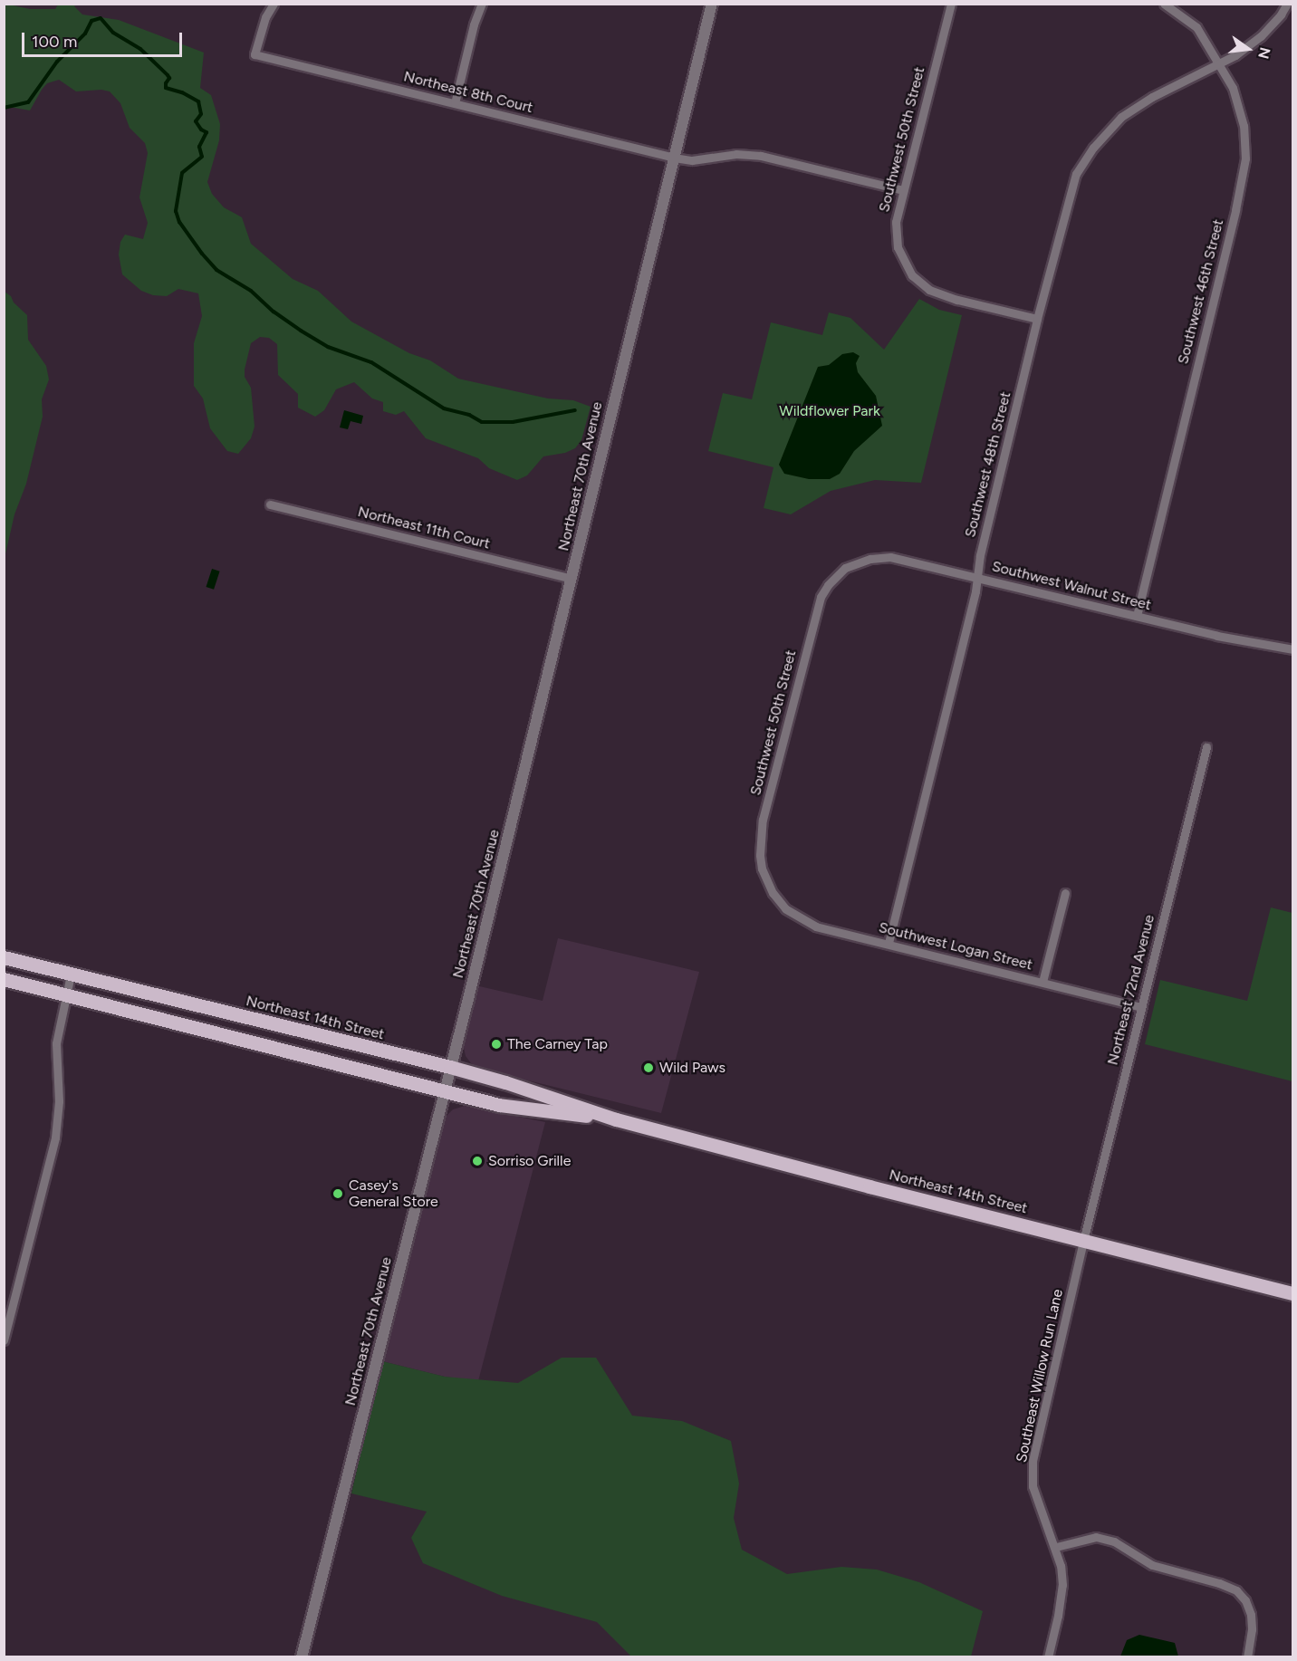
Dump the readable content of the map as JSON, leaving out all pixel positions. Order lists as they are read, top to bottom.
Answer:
{
  "streets": {
    "main road": ["Northeast 14th Street"],
    "street": [
      "Northeast 8th Court",
      "Southwest 50th Street",
      "Southwest 46th Street",
      "Southwest 48th Street",
      "Northeast 70th Avenue",
      "Northeast 11th Court",
      "Southwest Walnut Street",
      "Southwest Logan Street",
      "Northeast 72nd Avenue",
      "Southeast Willow Run Lane"
    ]
  },
  "crossings": [
    ["Northeast 8th Court", "Southwest 50th Street"],
    ["Northeast 8th Court", "Northeast 70th Avenue"],
    ["Southwest 50th Street", "Southwest 48th Street"],
    ["Southwest 50th Street", "Southwest Walnut Street"],
    ["Southwest 50th Street", "Southwest Logan Street"],
    ["Southwest 46th Street", "Southwest 48th Street"],
    ["Southwest 46th Street", "Southwest Walnut Street"],
    ["Southwest 48th Street", "Southwest Walnut Street"],
    ["Southwest 48th Street", "Southwest Logan Street"],
    ["Northeast 70th Avenue", "Northeast 11th Court"],
    ["Northeast 70th Avenue", "Northeast 14th Street"],
    ["Southwest Logan Street", "Northeast 72nd Avenue"],
    ["Northeast 72nd Avenue", "Northeast 14th Street"],
    ["Northeast 72nd Avenue", "Southeast Willow Run Lane"],
    ["Northeast 14th Street", "Southeast Willow Run Lane"]
  ],
  "parks": ["Wildflower Park"],
  "places": [
    "The Carney Tap",
    "Wild Paws",
    "Sorriso Grille",
    "Casey's General Store"
  ],
  "scale_bar": "100 m",
  "north": "right"
}
